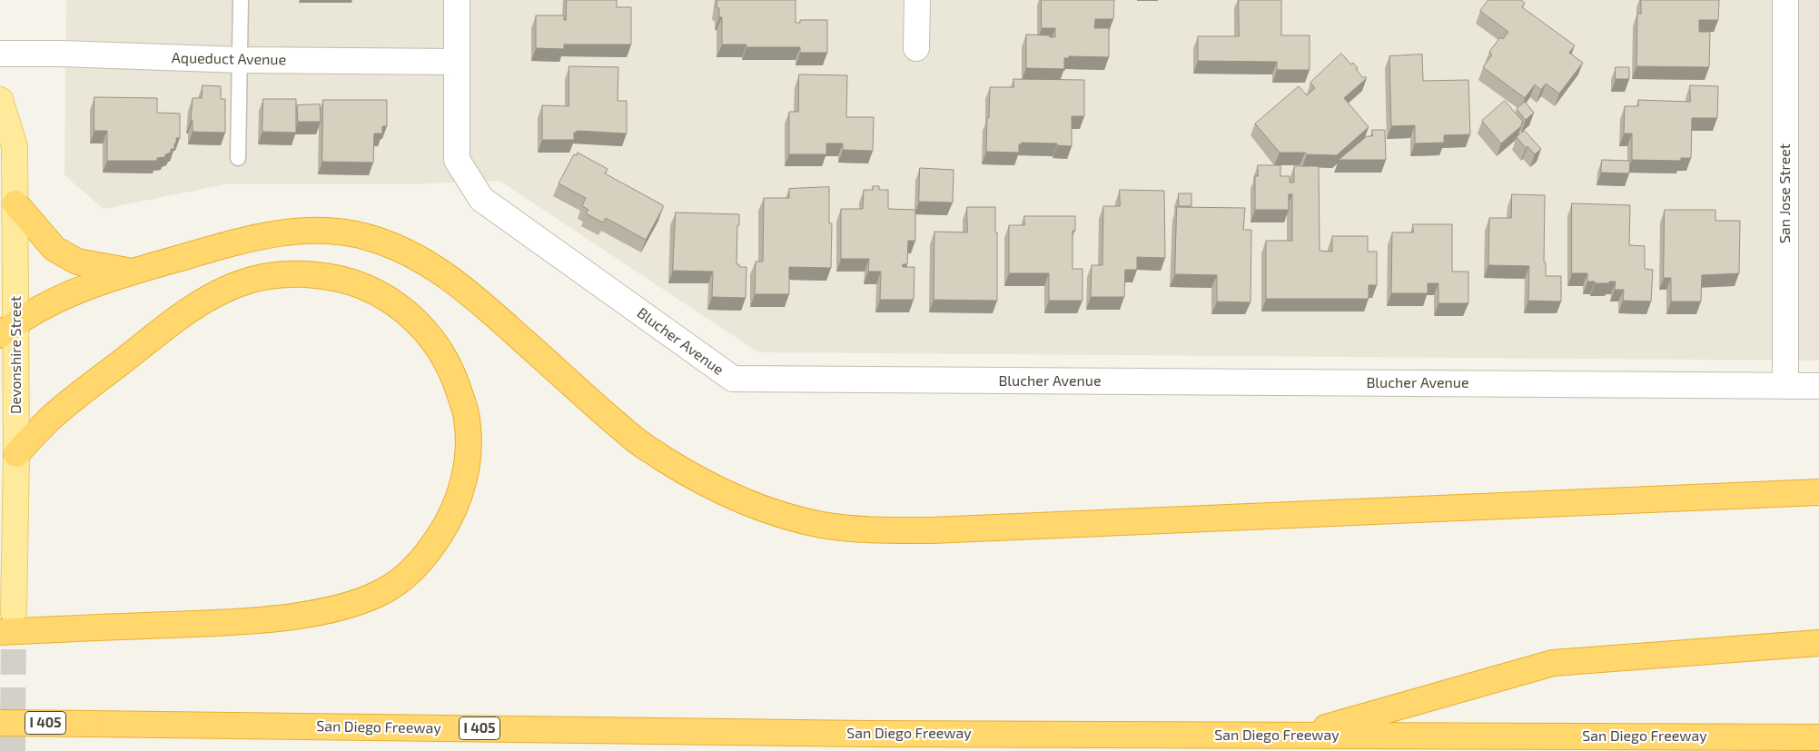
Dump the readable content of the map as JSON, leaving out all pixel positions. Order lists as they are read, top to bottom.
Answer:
{
  "streets": {
    "highway": ["I 405", "San Diego Freeway"],
    "main road": ["Devonshire Street"],
    "street": ["Aqueduct Avenue", "San Jose Street", "Blucher Avenue"]
  },
  "crossings": [
    ["Aqueduct Avenue", "Blucher Avenue"],
    ["San Jose Street", "Blucher Avenue"]
  ]
}
